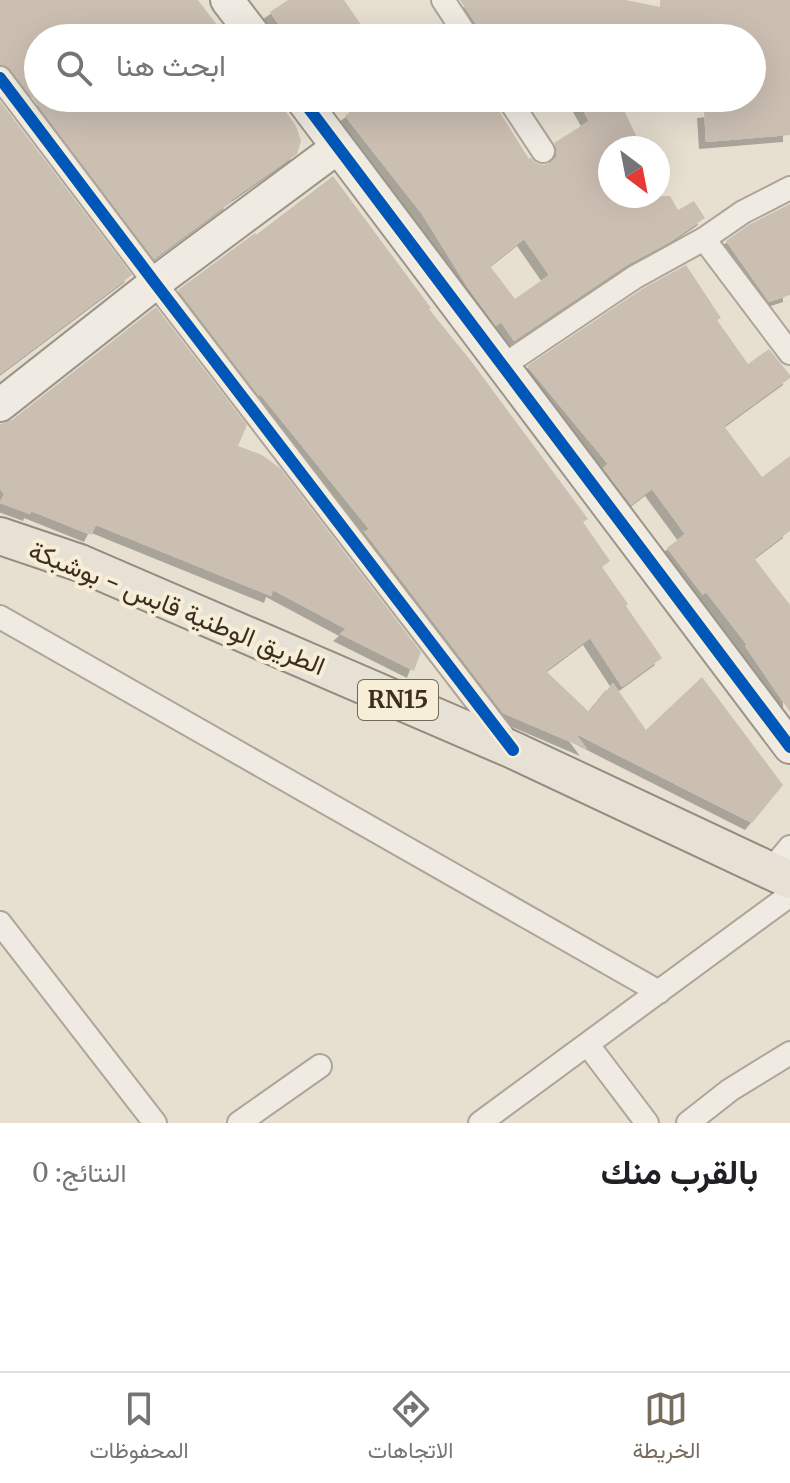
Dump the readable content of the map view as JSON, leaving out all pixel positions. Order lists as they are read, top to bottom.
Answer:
{
  "streets": {
    "main road": ["الطريق الوطنية قابس - بوشبكة", "RN15"]
  },
  "north": "bottom right",
  "page": {
    "search": "ابحث هنا",
    "heading": ["بالقرب منك", "النتائج: 0"],
    "nav": ["الخريطة", "الاتجاهات", "المحفوظات"]
  }
}
